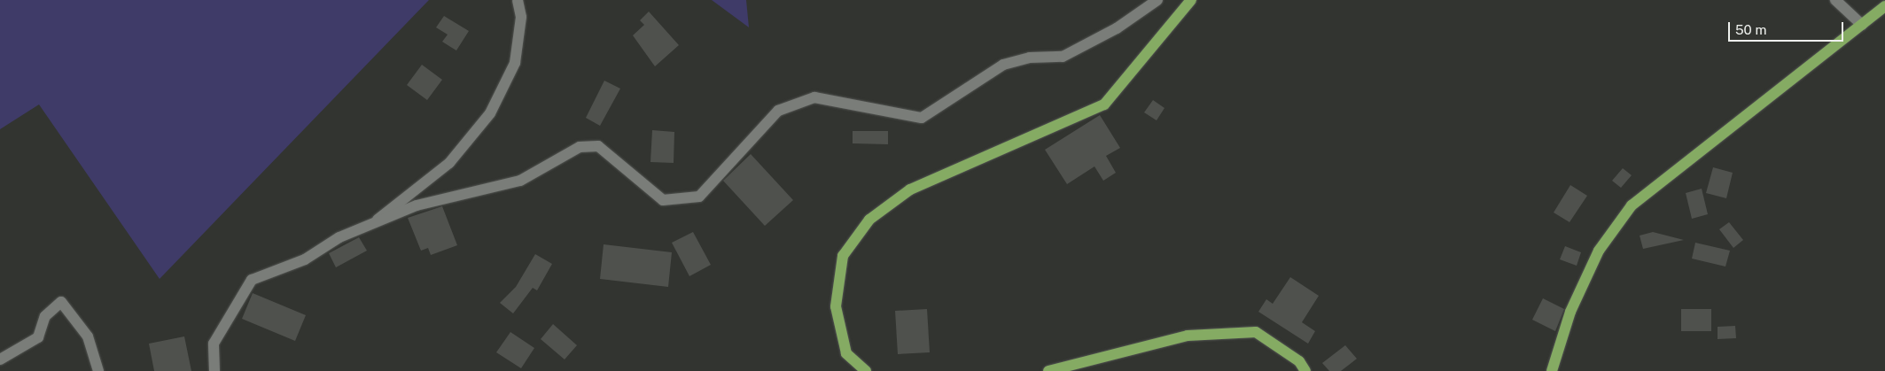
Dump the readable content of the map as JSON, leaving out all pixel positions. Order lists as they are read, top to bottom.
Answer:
{
  "scale_bar": "50 m"
}
